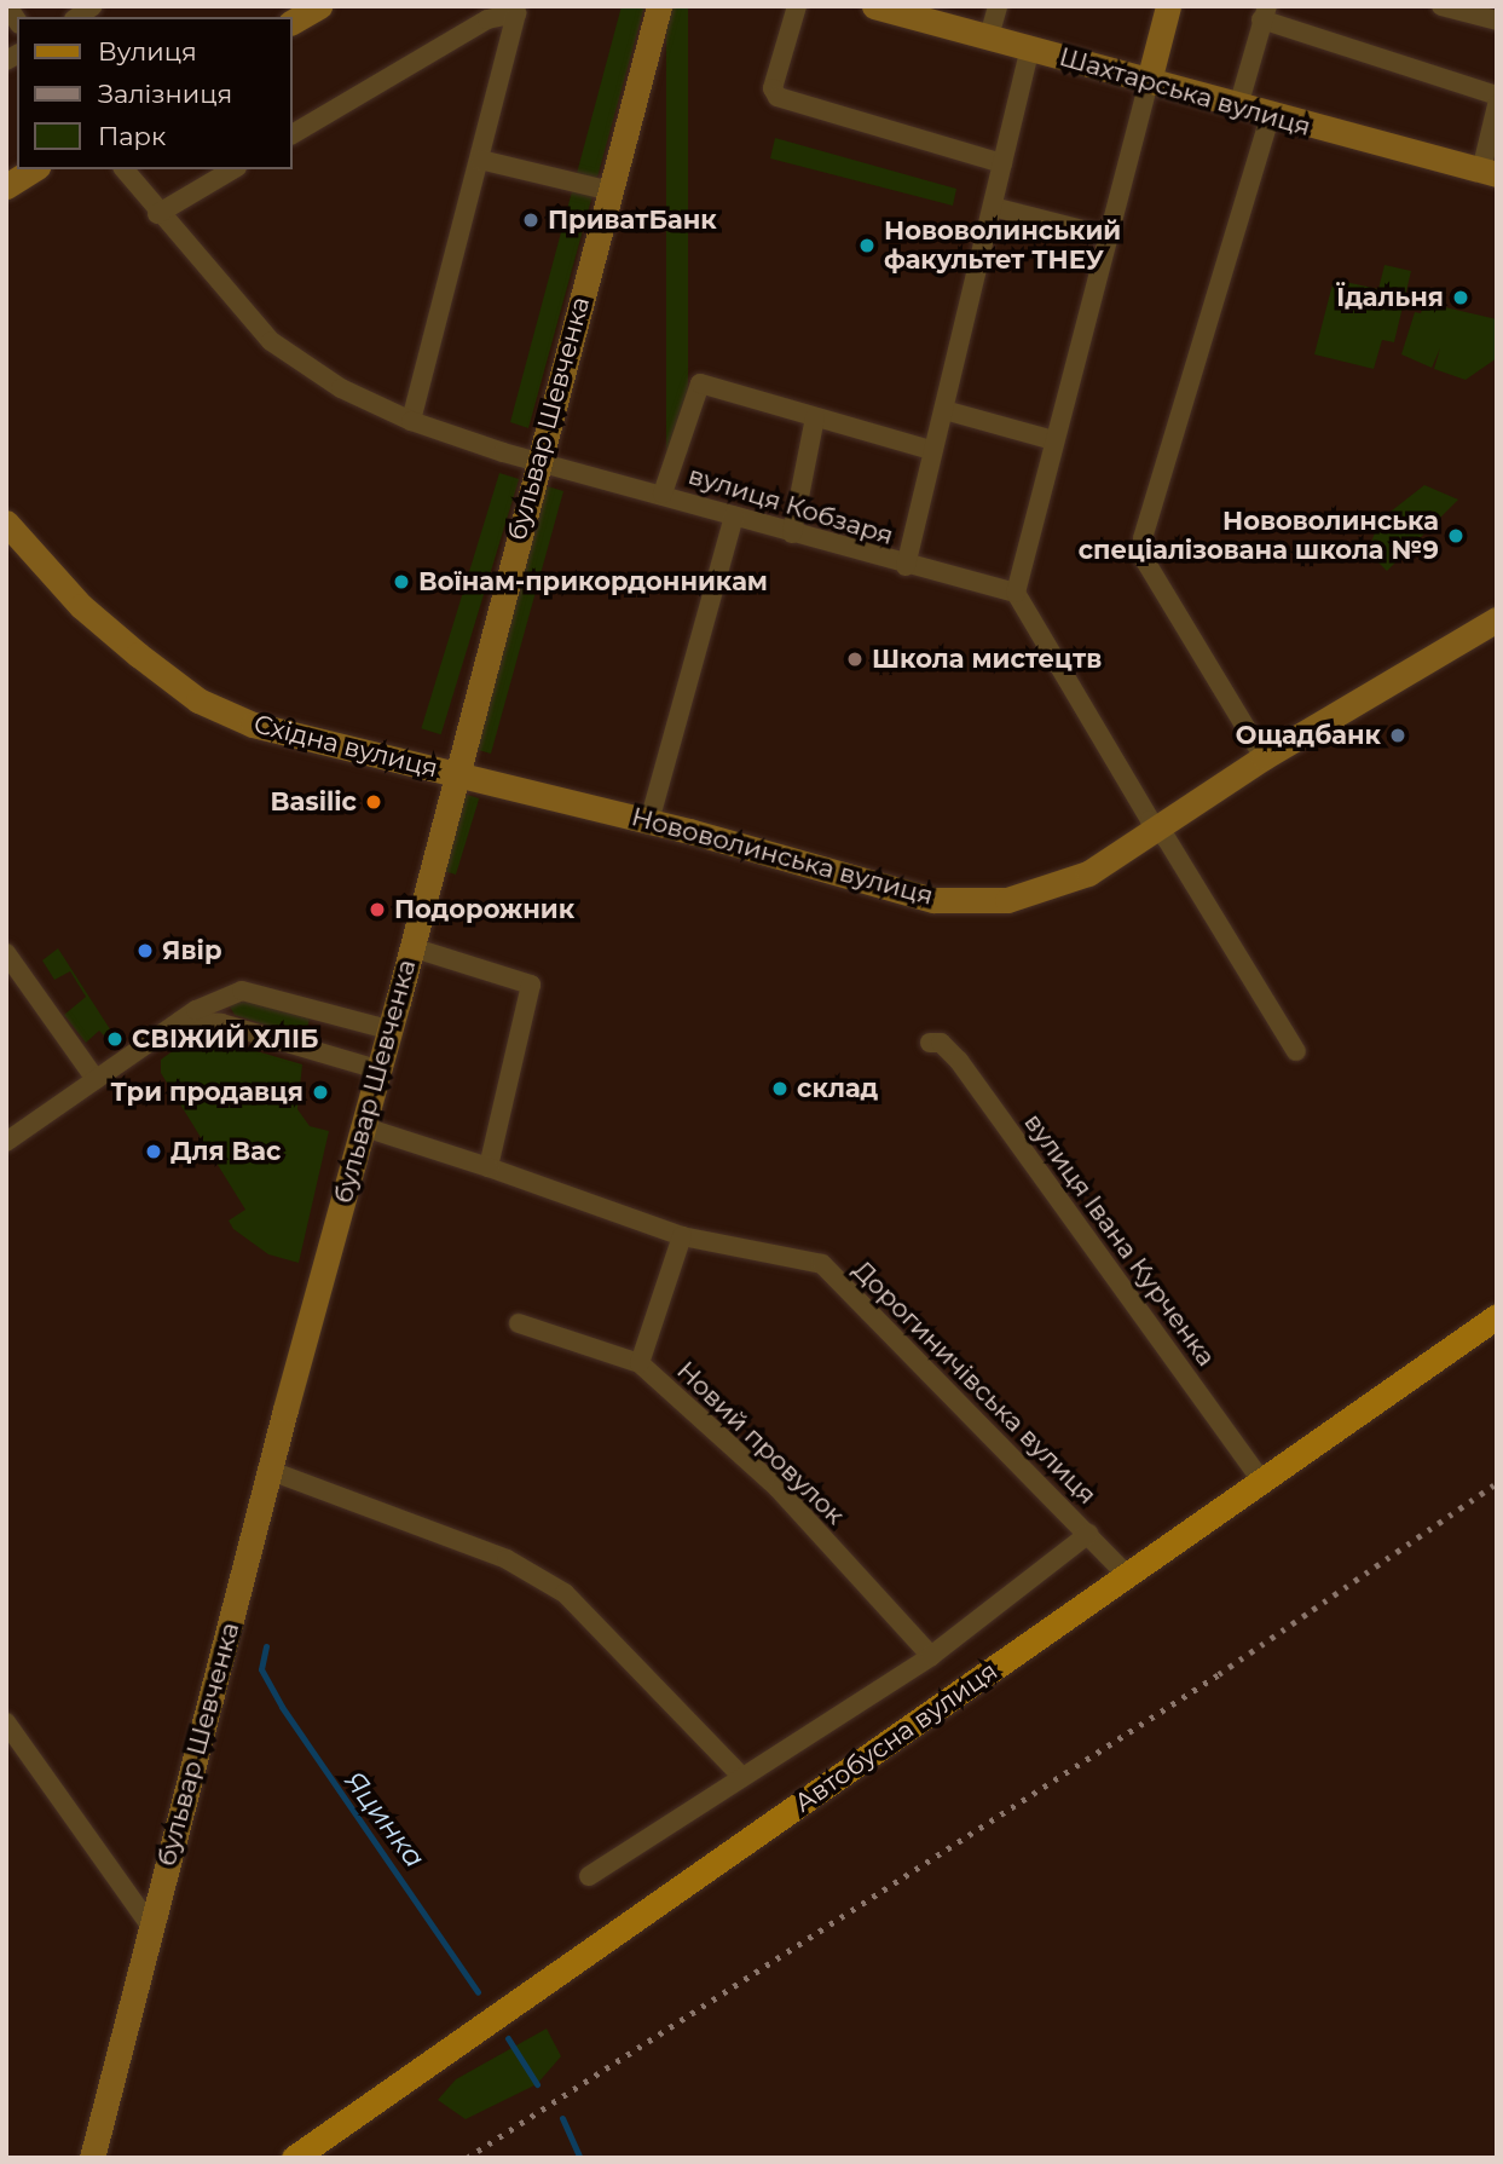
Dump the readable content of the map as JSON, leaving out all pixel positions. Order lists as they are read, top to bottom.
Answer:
{
  "streets": {
    "main road": ["Автобусна вулиця"],
    "street": [
      "Шахтарська вулиця",
      "бульвар Шевченка",
      "вулиця Кобзаря",
      "Східна вулиця",
      "Нововолинська вулиця",
      "вулиця Івана Курченка",
      "Дорогиничівська вулиця",
      "Новий провулок"
    ]
  },
  "crossings": [
    ["бульвар Шевченка", "вулиця Кобзаря"],
    ["бульвар Шевченка", "Східна вулиця"],
    ["бульвар Шевченка", "Нововолинська вулиця"],
    ["бульвар Шевченка", "Дорогиничівська вулиця"],
    ["Східна вулиця", "Нововолинська вулиця"],
    ["вулиця Івана Курченка", "Автобусна вулиця"],
    ["Дорогиничівська вулиця", "Автобусна вулиця"],
    ["Новий провулок", "Автобусна вулиця"]
  ],
  "water": ["Яцинка"],
  "places": [
    "ПриватБанк",
    "Нововолинський факультет ТНЕУ",
    "Їдальня",
    "Нововолинська спеціалізована школа №9",
    "Воїнам-прикордонникам",
    "Школа мистецтв",
    "Ощадбанк",
    "Basilic",
    "Подорожник",
    "Явір",
    "СВІЖИЙ ХЛІБ",
    "склад",
    "Три продавця",
    "Для Вас"
  ],
  "legend": ["Вулиця", "Залізниця", "Парк"]
}
